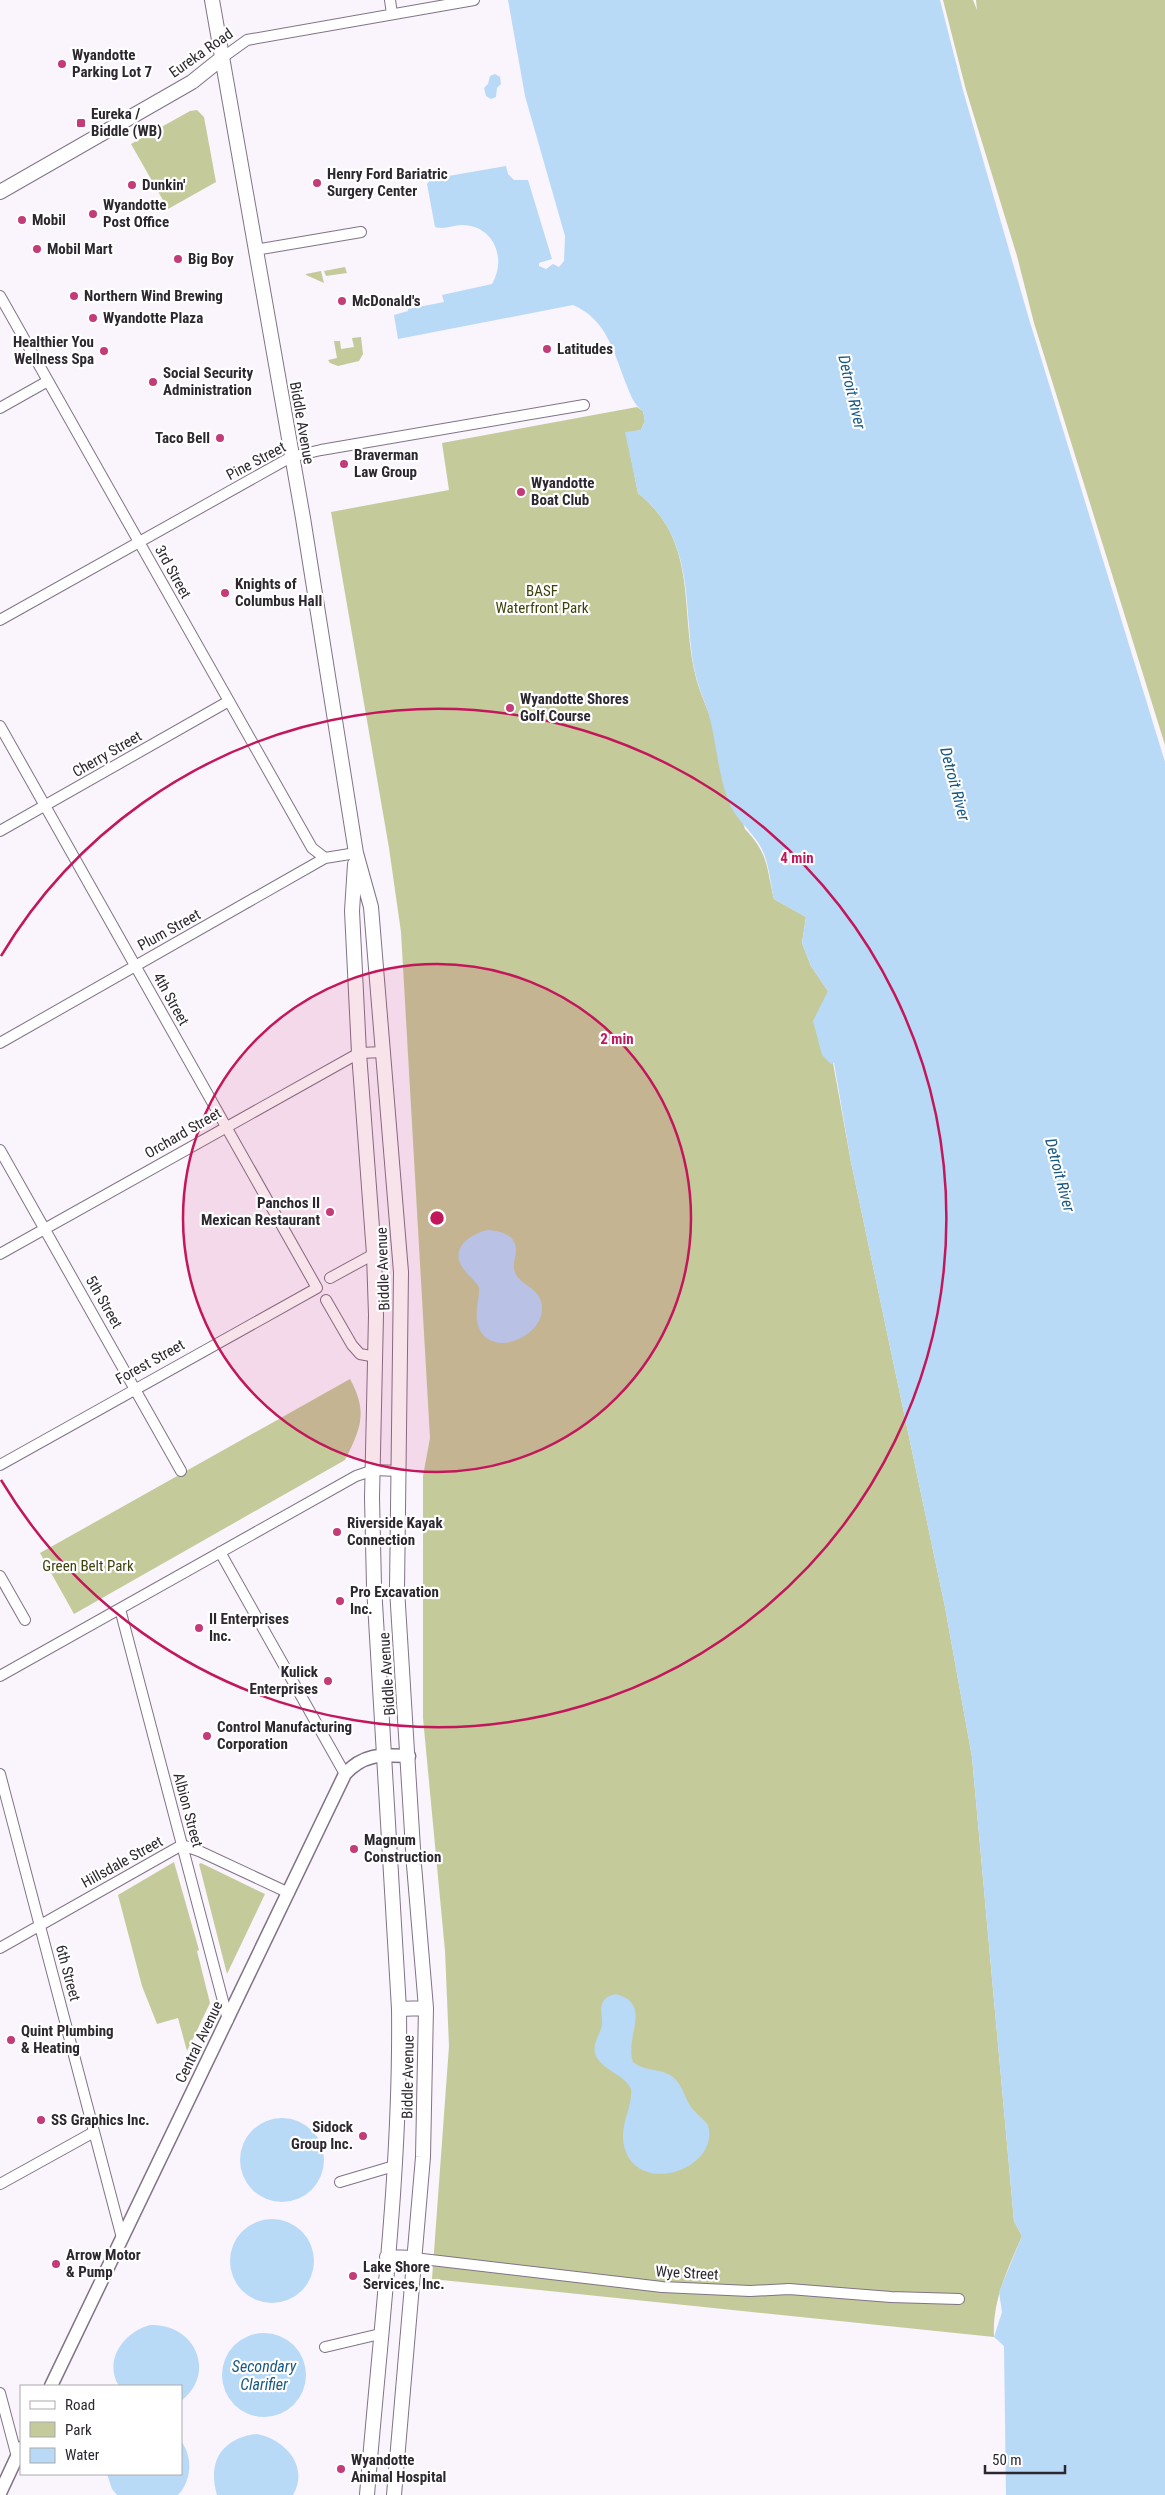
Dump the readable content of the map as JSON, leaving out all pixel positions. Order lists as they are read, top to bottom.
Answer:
{
  "streets": {
    "main road": ["Eureka Road", "Biddle Avenue"],
    "street": [
      "Pine Street",
      "3rd Street",
      "Cherry Street",
      "Plum Street",
      "4th Street",
      "Orchard Street",
      "5th Street",
      "Forest Street",
      "Albion Street",
      "Hillsdale Street",
      "6th Street",
      "Central Avenue",
      "Wye Street"
    ]
  },
  "crossings": [
    ["Eureka Road", "Biddle Avenue"],
    ["Biddle Avenue", "Pine Street"],
    ["Biddle Avenue", "Plum Street"],
    ["Biddle Avenue", "Orchard Street"],
    ["Biddle Avenue", "Central Avenue"],
    ["Biddle Avenue", "Wye Street"],
    ["Pine Street", "3rd Street"],
    ["3rd Street", "Cherry Street"],
    ["3rd Street", "Plum Street"],
    ["Cherry Street", "4th Street"],
    ["Plum Street", "4th Street"],
    ["4th Street", "Orchard Street"],
    ["4th Street", "Forest Street"],
    ["Orchard Street", "5th Street"],
    ["5th Street", "Forest Street"],
    ["Albion Street", "Hillsdale Street"],
    ["Albion Street", "Central Avenue"],
    ["Hillsdale Street", "6th Street"],
    ["Hillsdale Street", "Central Avenue"],
    ["6th Street", "Central Avenue"]
  ],
  "water": ["Detroit River", "Secondary Clarifier"],
  "parks": ["BASF Waterfront Park", "Green Belt Park"],
  "places": {
    "other": [
      "Wyandotte Parking Lot 7",
      "Henry Ford Bariatric Surgery Center",
      "Dunkin'",
      "Wyandotte Post Office",
      "Mobil",
      "Mobil Mart",
      "Big Boy",
      "Northern Wind Brewing",
      "McDonald's",
      "Wyandotte Plaza",
      "Latitudes",
      "Healthier You Wellness Spa",
      "Social Security Administration",
      "Taco Bell",
      "Braverman Law Group",
      "Wyandotte Boat Club",
      "Knights of Columbus Hall",
      "Wyandotte Shores Golf Course",
      "Panchos II Mexican Restaurant",
      "Riverside Kayak Connection",
      "Pro Excavation Inc.",
      "II Enterprises Inc.",
      "Kulick Enterprises",
      "Control Manufacturing Corporation",
      "Magnum Construction",
      "Quint Plumbing & Heating",
      "SS Graphics Inc.",
      "Sidock Group Inc.",
      "Arrow Motor & Pump",
      "Lake Shore Services, Inc.",
      "Wyandotte Animal Hospital"
    ],
    "transit": ["Eureka / Biddle (WB)"]
  },
  "legend": ["Road", "Park", "Water"],
  "scale_bar": "50 m",
  "rings": ["4 min", "2 min"]
}
